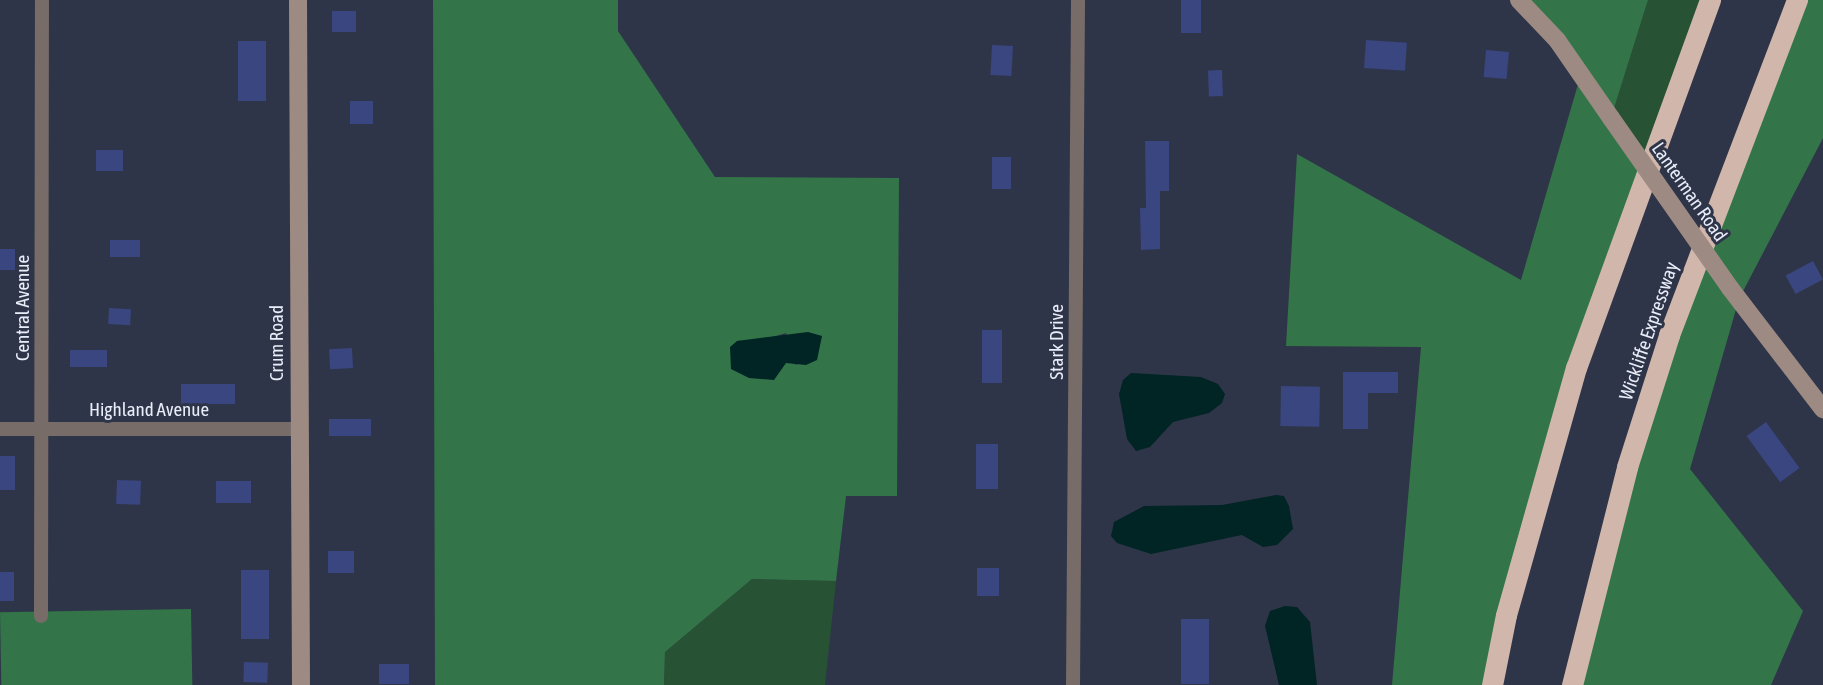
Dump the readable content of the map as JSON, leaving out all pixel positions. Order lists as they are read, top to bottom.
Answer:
{
  "streets": {
    "highway": ["Wickliffe Expressway"],
    "street": [
      "Lanterman Road",
      "Central Avenue",
      "Stark Drive",
      "Crum Road",
      "Highland Avenue"
    ]
  },
  "crossings": [
    ["Central Avenue", "Highland Avenue"],
    ["Crum Road", "Highland Avenue"]
  ]
}
